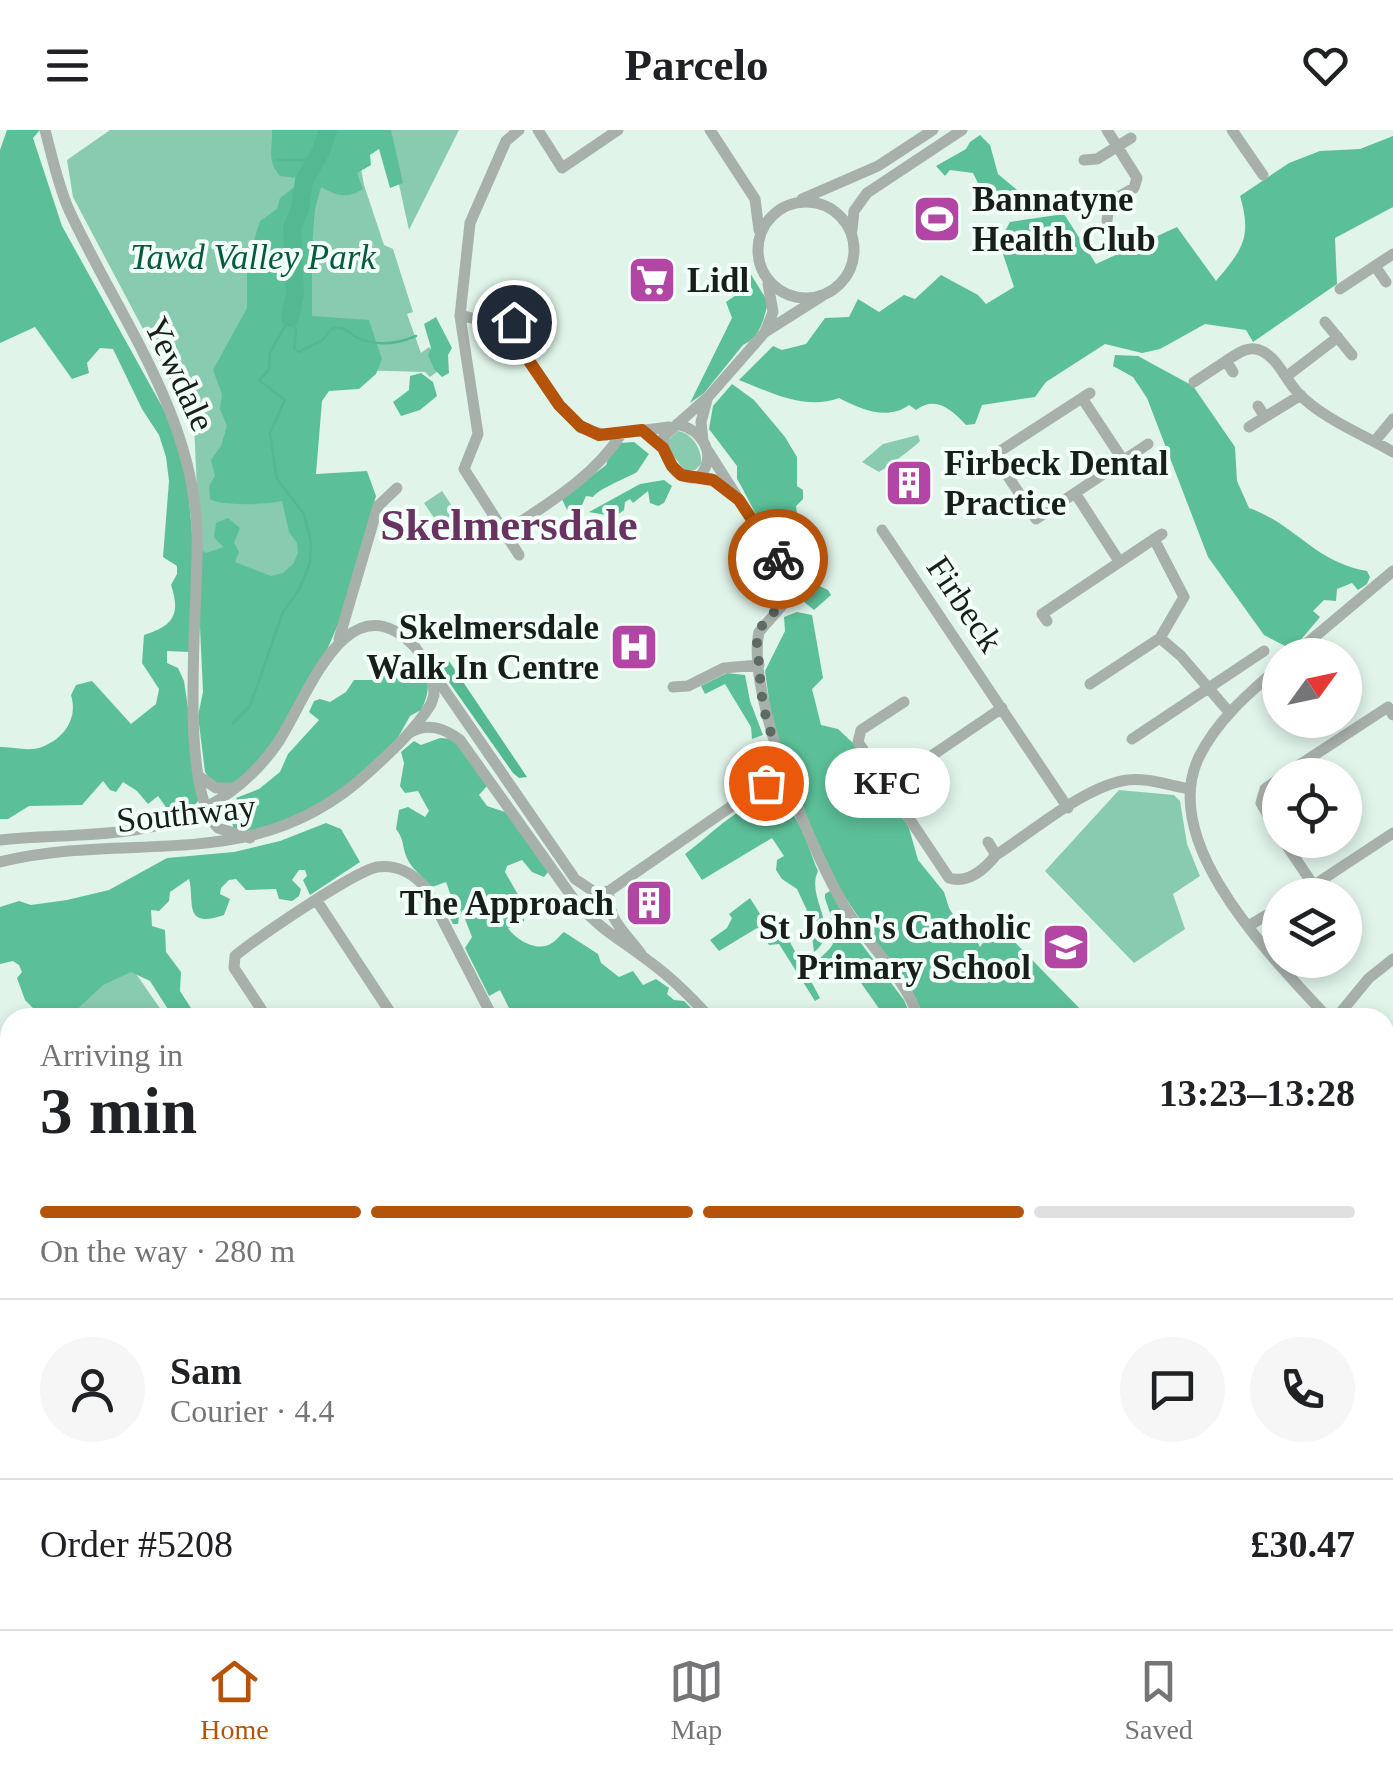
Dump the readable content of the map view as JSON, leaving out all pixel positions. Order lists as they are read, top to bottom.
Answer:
{
  "streets": {
    "street": ["Yewdale", "Firbeck", "Southway"]
  },
  "crossings": [
    ["Yewdale", "Southway"]
  ],
  "districts": ["Skelmersdale"],
  "parks": ["Tawd Valley Park"],
  "places": {
    "sports": ["Bannatyne Health Club"],
    "supermarket": ["Lidl"],
    "building": ["Firbeck Dental Practice", "The Approach"],
    "hospital": ["Skelmersdale Walk In Centre"],
    "other": ["KFC"],
    "school or university": ["St John's Catholic Primary School"]
  },
  "north": "top right",
  "page": {
    "header": "Parcelo",
    "bubble": "KFC",
    "heading": ["3 min", "Arriving in", "13:23–13:28"],
    "panel": [
      "Sam",
      "Courier · 4.4",
      "Order #5208",
      "£30.47"
    ],
    "bar": "On the way · 280 m",
    "tabs": ["Home", "Map", "Saved"]
  }
}
